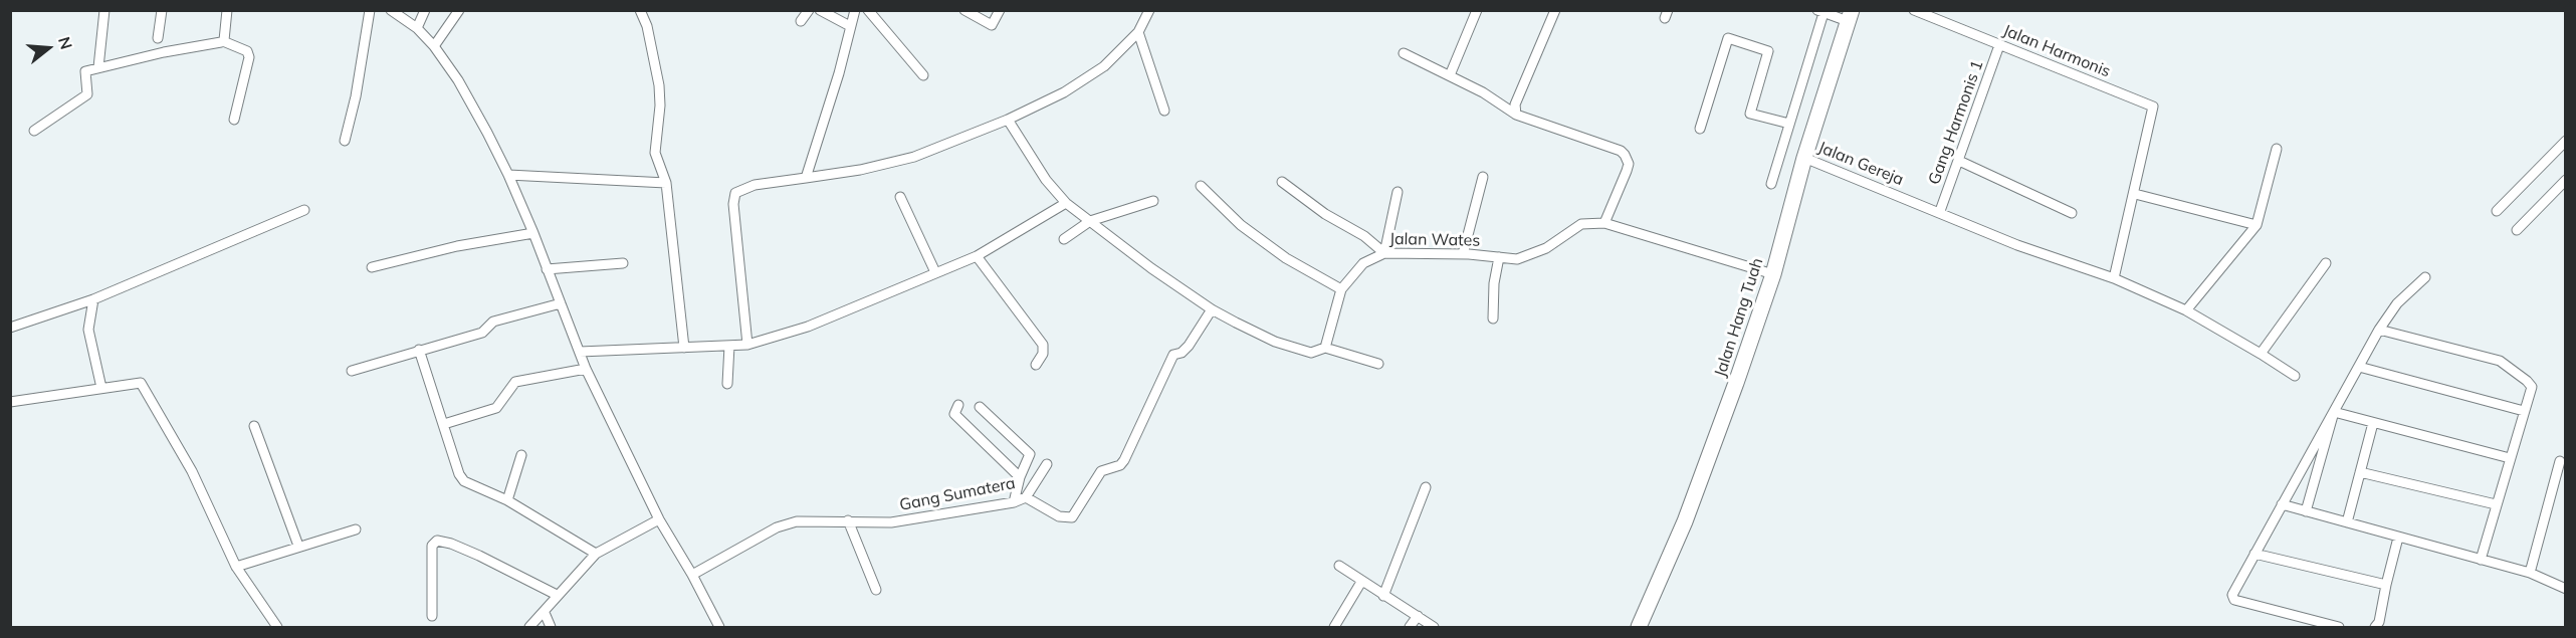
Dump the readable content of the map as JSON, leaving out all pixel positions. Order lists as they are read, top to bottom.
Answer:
{
  "streets": {
    "main road": ["Jalan Hang Tuah"],
    "street": [
      "Jalan Harmonis",
      "Gang Harmonis 1",
      "Jalan Gereja",
      "Jalan Wates",
      "Gang Sumatera"
    ]
  },
  "crossings": [
    ["Jalan Harmonis", "Gang Harmonis 1"],
    ["Gang Harmonis 1", "Jalan Gereja"],
    ["Jalan Gereja", "Jalan Hang Tuah"],
    ["Jalan Wates", "Jalan Hang Tuah"]
  ],
  "north": "right"
}
